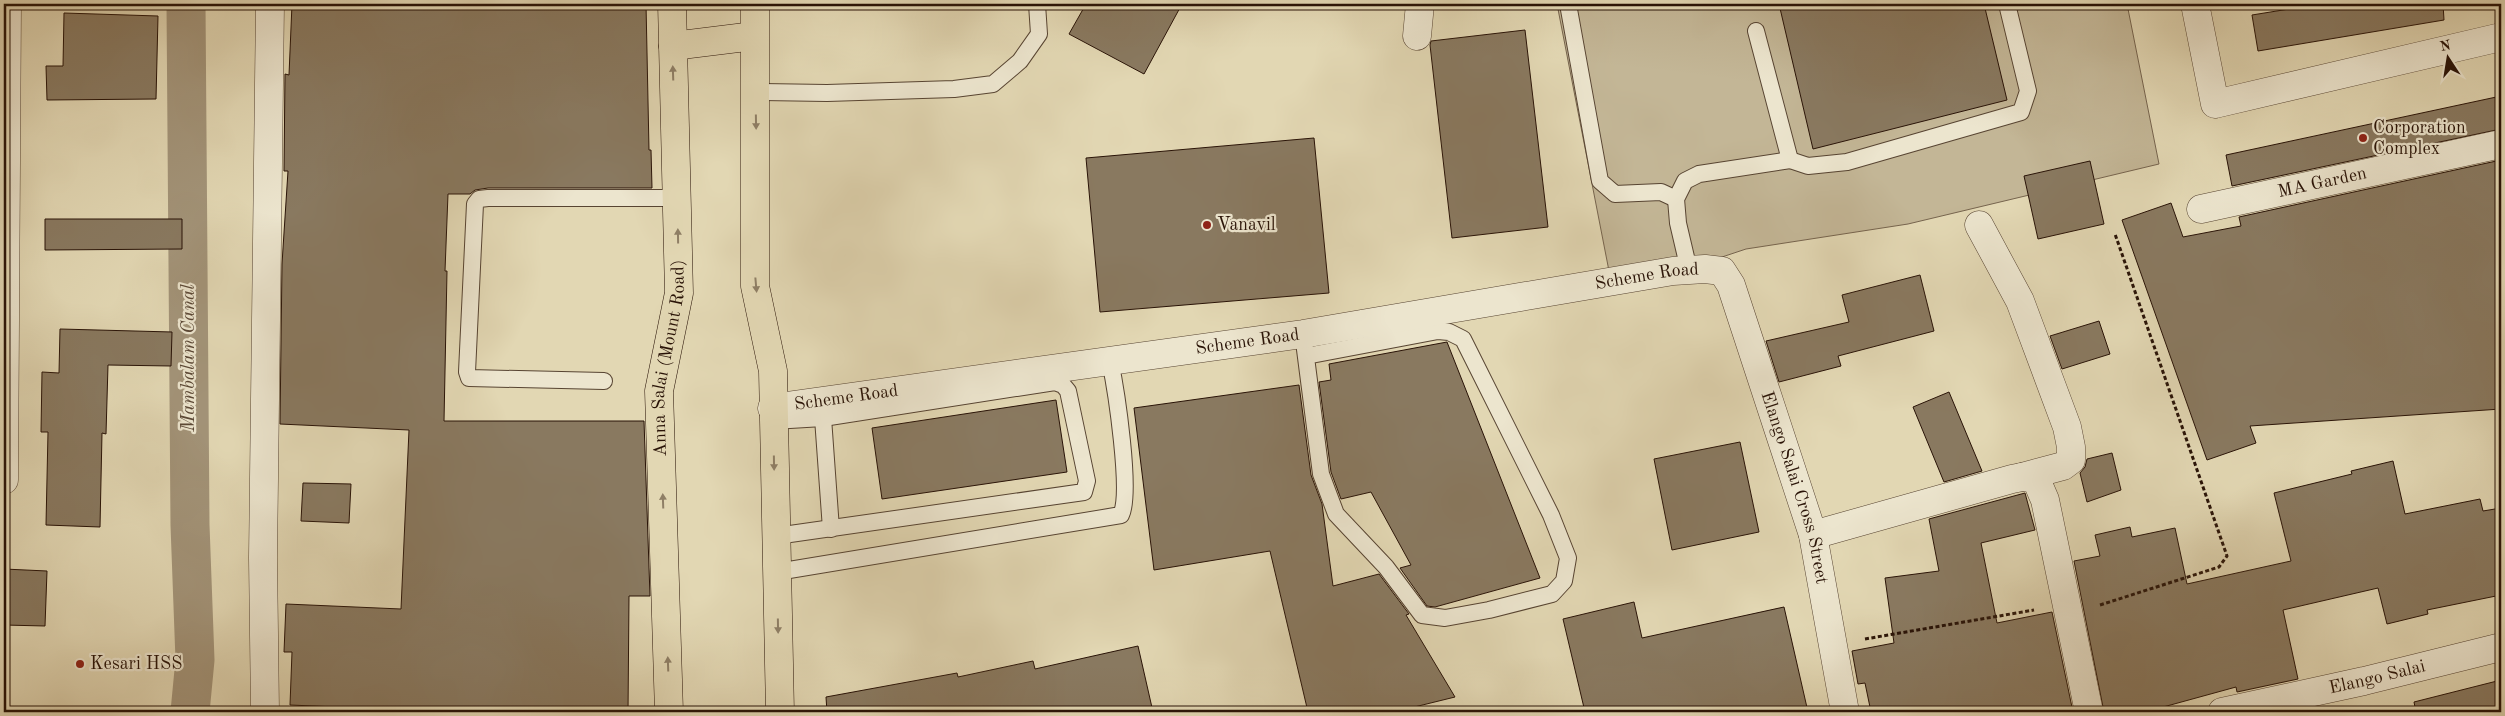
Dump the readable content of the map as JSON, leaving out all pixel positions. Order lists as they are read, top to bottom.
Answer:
{
  "streets": {
    "main road": ["Anna Salai (Mount Road)"],
    "street": [
      "MA Garden",
      "Scheme Road",
      "Elango Salai Cross Street",
      "Elango Salai"
    ]
  },
  "crossings": [
    ["Scheme Road", "Elango Salai Cross Street"]
  ],
  "water": ["Mambalam Canal"],
  "places": ["Corporation Complex", "Vanavil", "Kesari HSS"],
  "north": "top"
}
